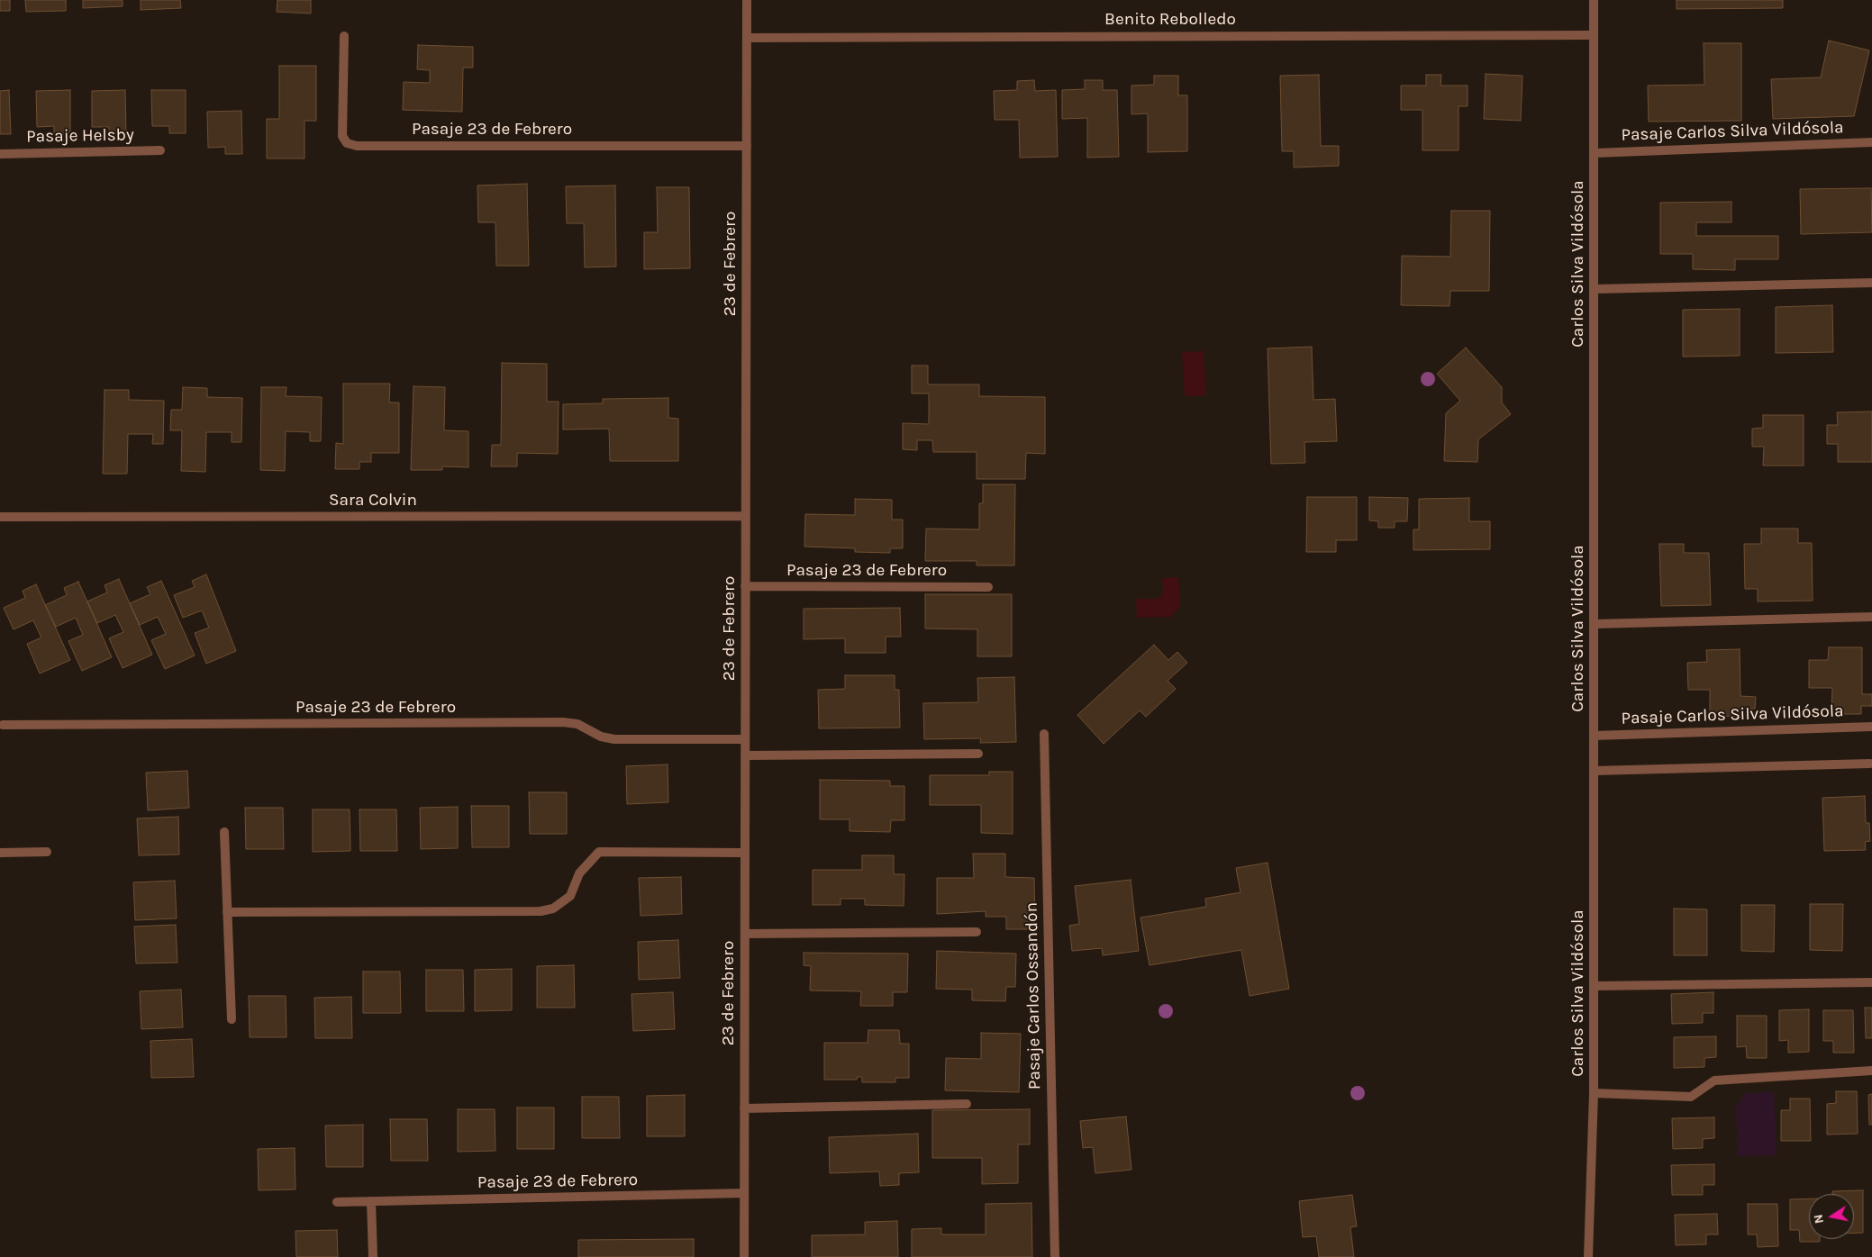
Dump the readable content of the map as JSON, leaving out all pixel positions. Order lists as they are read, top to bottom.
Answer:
{
  "streets": {
    "street": [
      "Benito Rebolledo",
      "Pasaje 23 de Febrero",
      "Pasaje Carlos Silva Vildósola",
      "Pasaje Helsby",
      "23 de Febrero",
      "Carlos Silva Vildósola",
      "Sara Colvin",
      "Pasaje Carlos Ossandón"
    ]
  },
  "crossings": [
    ["Benito Rebolledo", "23 de Febrero"],
    ["Benito Rebolledo", "Carlos Silva Vildósola"],
    ["Pasaje 23 de Febrero", "23 de Febrero"],
    ["Pasaje Carlos Silva Vildósola", "Carlos Silva Vildósola"],
    ["23 de Febrero", "Sara Colvin"]
  ],
  "north": "left"
}
